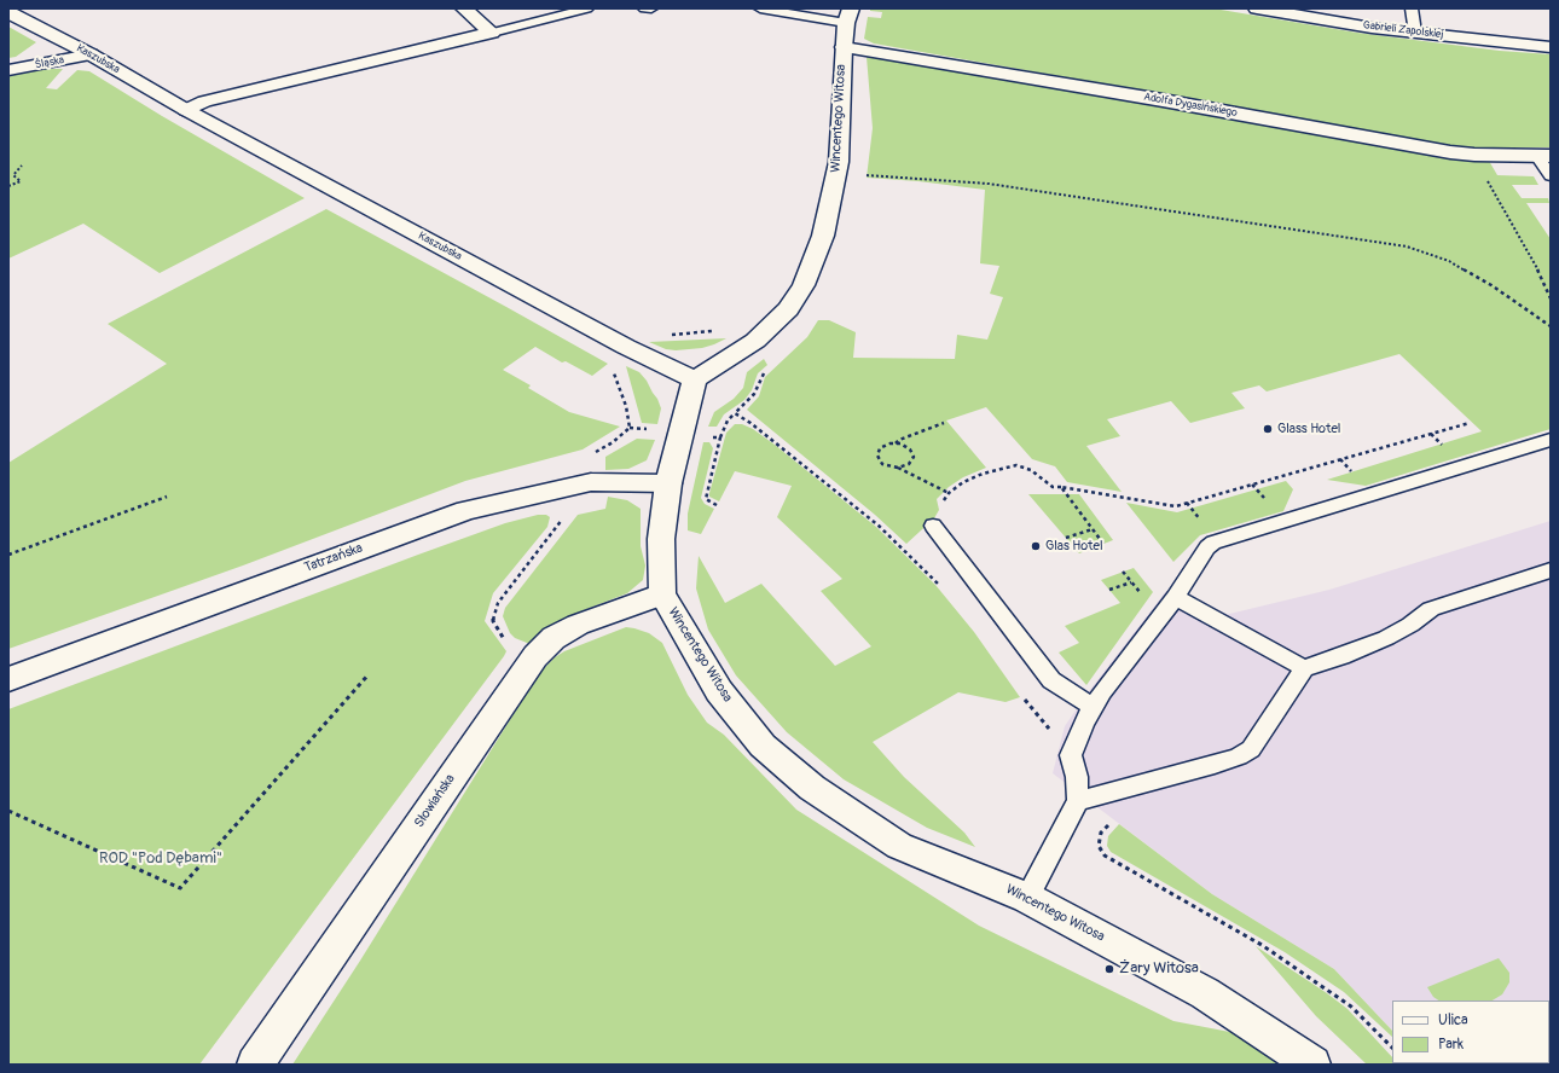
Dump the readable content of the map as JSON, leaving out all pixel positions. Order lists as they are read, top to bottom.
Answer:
{
  "streets": {
    "street": [
      "Gabrieli Zapolskiej",
      "Kaszubska",
      "Śląska",
      "Adolfa Dygasińskiego",
      "Wincentego Witosa",
      "Tatrzańska",
      "Słowiańska"
    ]
  },
  "crossings": [
    ["Kaszubska", "Śląska"],
    ["Kaszubska", "Wincentego Witosa"],
    ["Adolfa Dygasińskiego", "Wincentego Witosa"],
    ["Wincentego Witosa", "Tatrzańska"],
    ["Wincentego Witosa", "Słowiańska"]
  ],
  "parks": ["ROD \"Pod Dębami\""],
  "places": ["Glass Hotel", "Glas Hotel", "Żary Witosa"],
  "legend": ["Ulica", "Park"]
}
